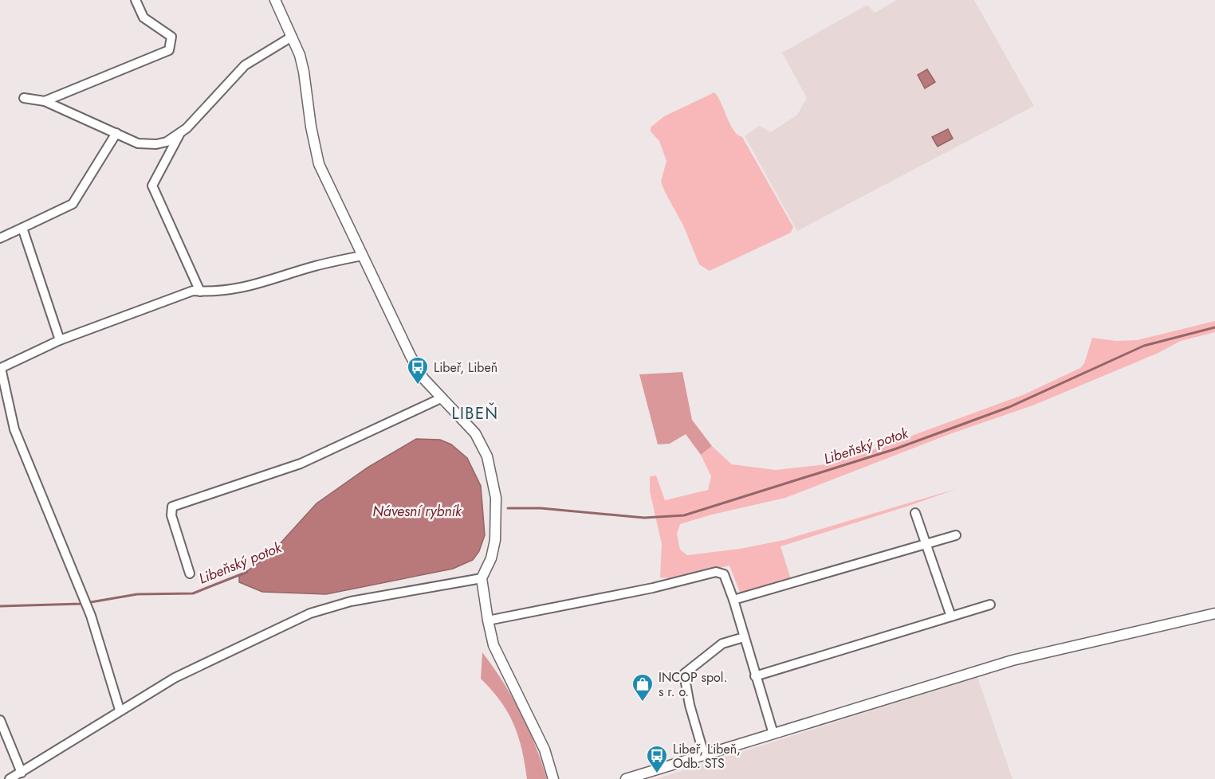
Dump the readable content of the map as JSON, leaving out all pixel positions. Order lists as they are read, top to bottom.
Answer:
{
  "districts": ["LIBEŇ"],
  "water": ["Libeňský potok", "Návesní rybník"],
  "places": {
    "bus stop": ["Libeř, Libeň", "Libeř, Libeň, Odb. STS"],
    "shop": ["INCOP spol. s r. o."]
  }
}
